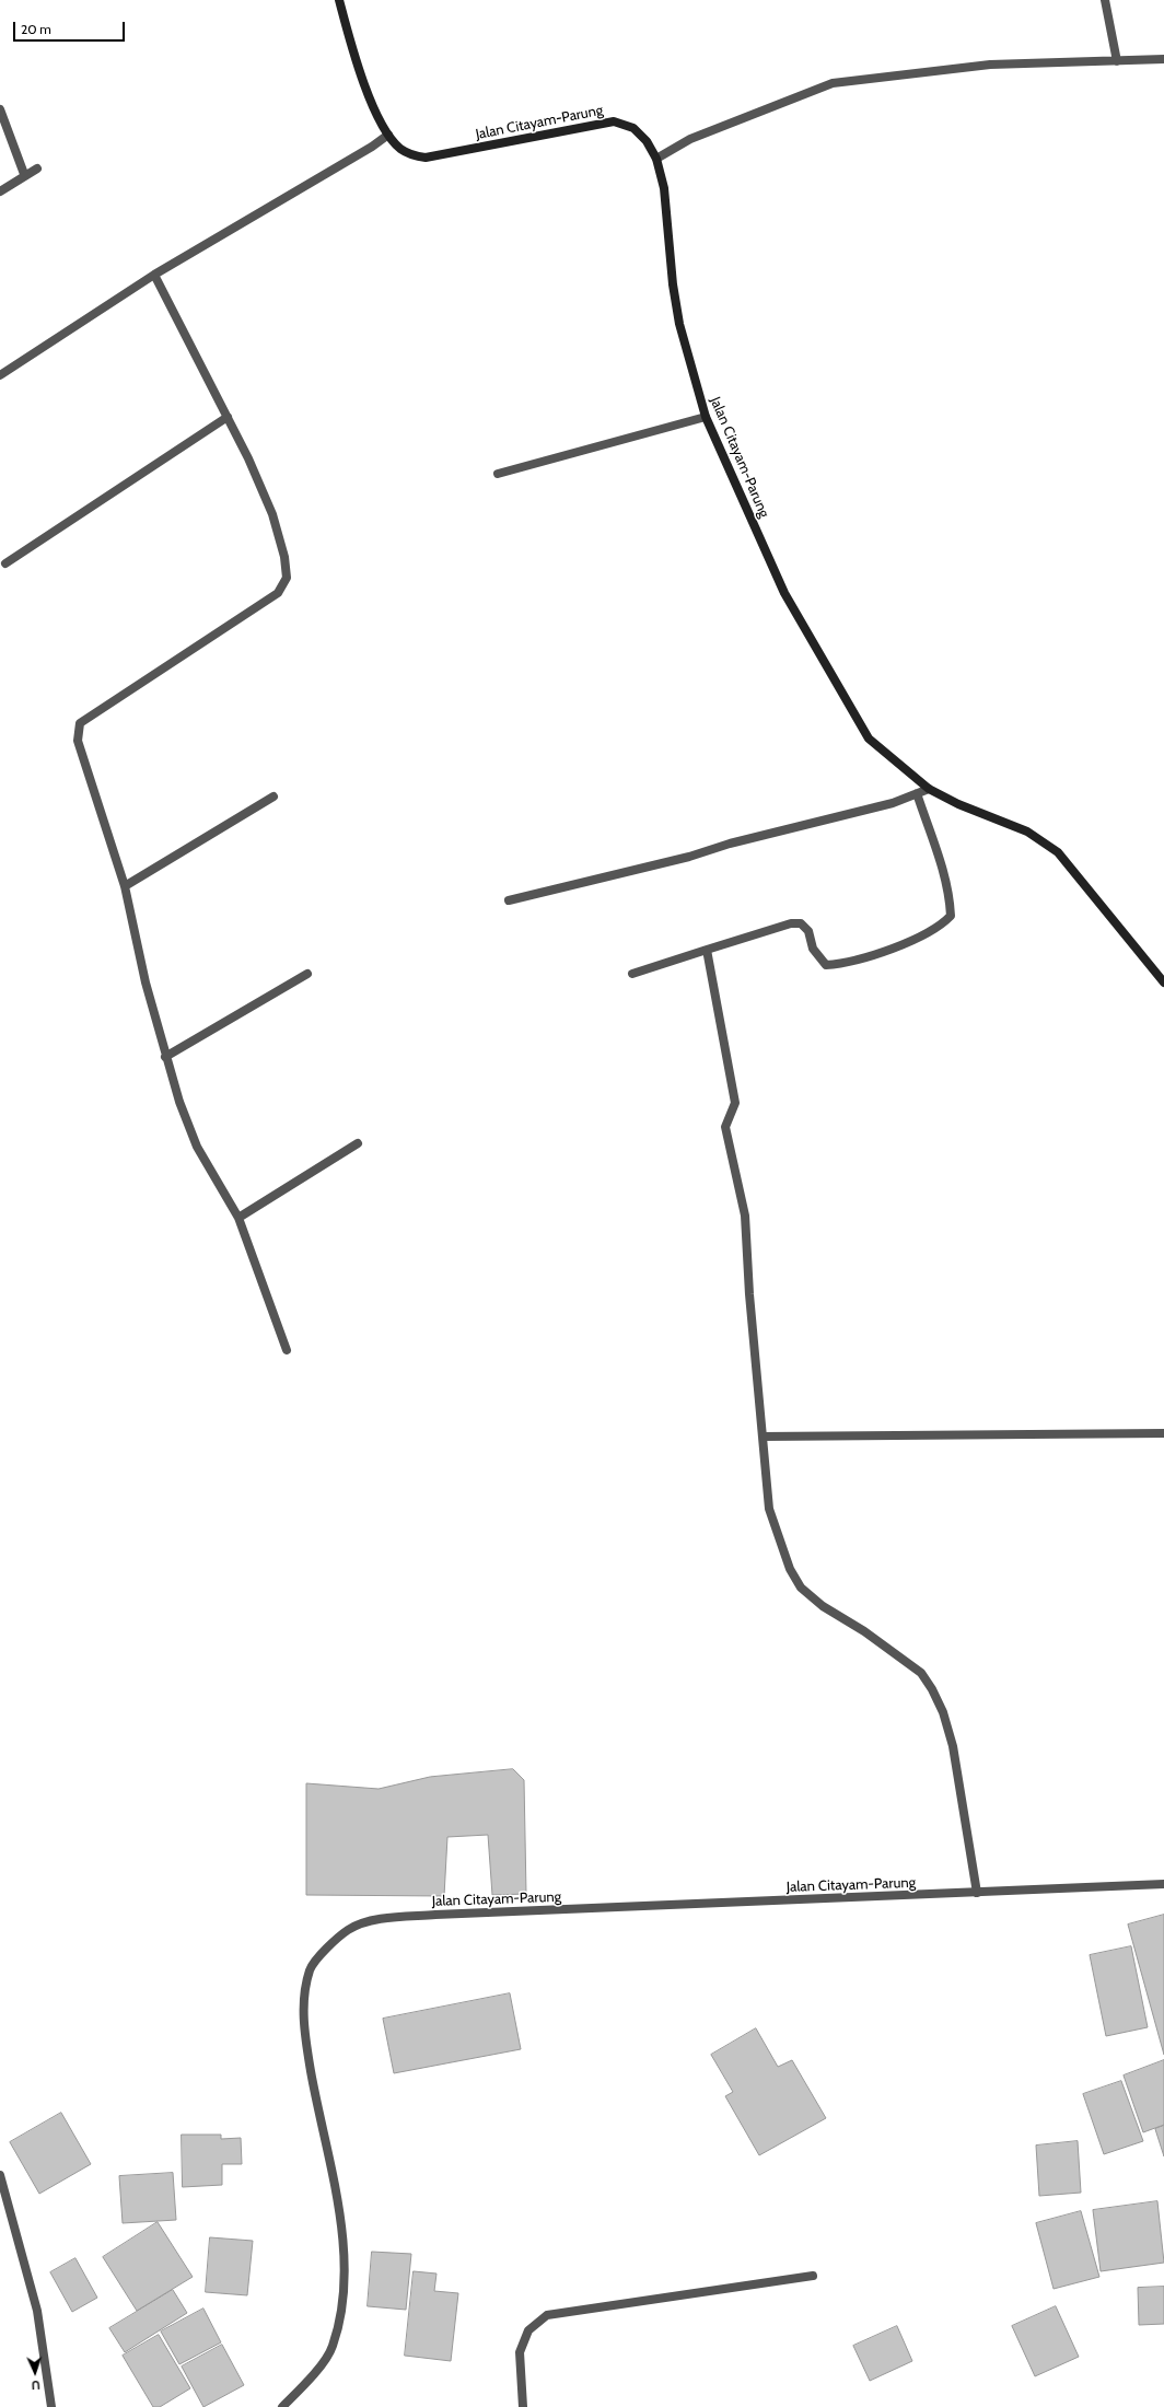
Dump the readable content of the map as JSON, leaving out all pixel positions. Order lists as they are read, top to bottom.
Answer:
{
  "streets": {
    "main road": ["Jalan Citayam-Parung"]
  },
  "scale_bar": "20 m",
  "north": "bottom"
}
